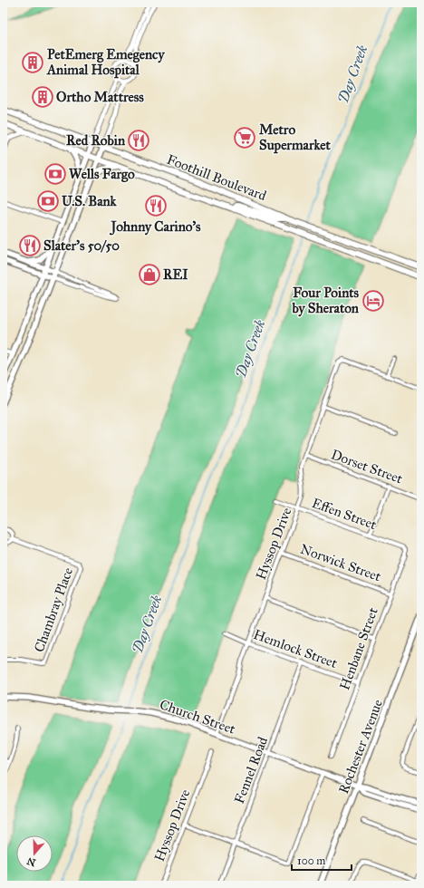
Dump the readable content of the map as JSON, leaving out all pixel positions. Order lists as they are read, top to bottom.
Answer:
{
  "streets": {
    "main road": ["Foothill Boulevard", "Church Street", "Rochester Avenue"],
    "street": [
      "Dorset Street",
      "Effen Street",
      "Hyssop Drive",
      "Norwick Street",
      "Chambray Place",
      "Hemlock Street",
      "Henbane Street",
      "Fennel Road"
    ]
  },
  "crossings": [
    ["Dorset Street", "Hyssop Drive"],
    ["Effen Street", "Hyssop Drive"],
    ["Effen Street", "Henbane Street"],
    ["Hyssop Drive", "Norwick Street"],
    ["Hyssop Drive", "Hemlock Street"],
    ["Hyssop Drive", "Church Street"],
    ["Norwick Street", "Henbane Street"],
    ["Hemlock Street", "Henbane Street"],
    ["Hemlock Street", "Fennel Road"],
    ["Church Street", "Rochester Avenue"],
    ["Church Street", "Fennel Road"]
  ],
  "water": ["Day Creek"],
  "places": {
    "building": ["PetEmerg Emegency Animal Hospital", "Ortho Mattress"],
    "supermarket": ["Metro Supermarket"],
    "restaurant": ["Red Robin", "Johnny Carino's", "Slater's 50/50"],
    "bank": ["Wells Fargo", "U.S. Bank"],
    "shop": ["REI"],
    "hotel": ["Four Points by Sheraton"]
  },
  "scale_bar": "100 m",
  "north": "bottom"
}
